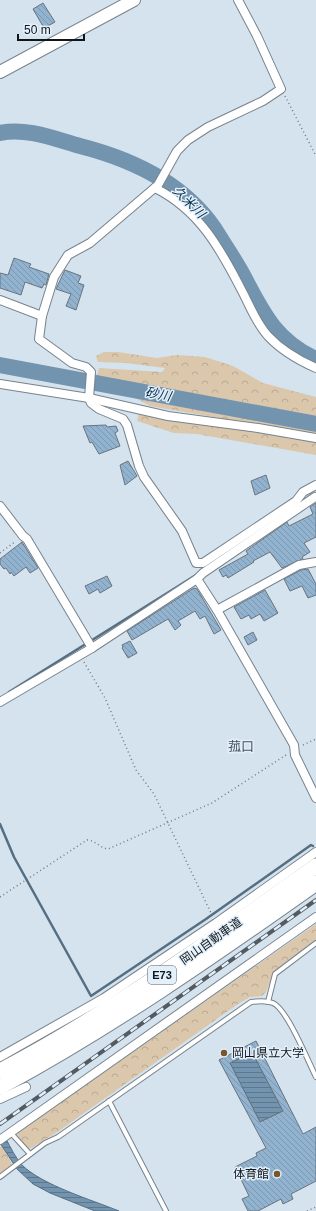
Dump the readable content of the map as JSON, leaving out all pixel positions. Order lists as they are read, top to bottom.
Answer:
{
  "streets": {
    "highway": ["岡山自動車道", "E73"]
  },
  "districts": ["菰口"],
  "water": ["久米川", "砂川"],
  "places": ["岡山県立大学", "体育館"],
  "scale_bar": "50 m"
}
